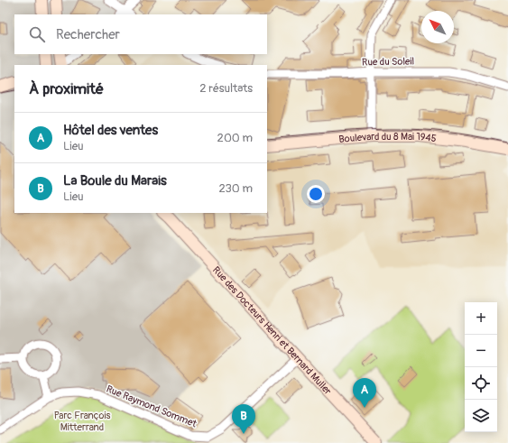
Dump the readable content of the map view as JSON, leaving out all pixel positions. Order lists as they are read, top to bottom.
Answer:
{
  "streets": {
    "main road": ["Boulevard du 8 Mai 1945", "Rue des Docteurs Henri et Bernard Muller"],
    "street": ["Rue du Soleil", "Rue Raymond Sommet"]
  },
  "crossings": [
    ["Rue des Docteurs Henri et Bernard Muller", "Rue Raymond Sommet"]
  ],
  "parks": ["Parc François Mitterrand"],
  "north": "top left",
  "page": {
    "search": "Rechercher",
    "heading": ["À proximité", "2 résultats"],
    "list": [
      {
        "mark": "A",
        "name": "Hôtel des ventes",
        "note": "Lieu",
        "value": "200 m"
      },
      {
        "mark": "B",
        "name": "La Boule du Marais",
        "note": "Lieu",
        "value": "230 m"
      }
    ],
    "map_buttons": ["+", "−"],
    "pins": ["A", "B"]
  }
}
